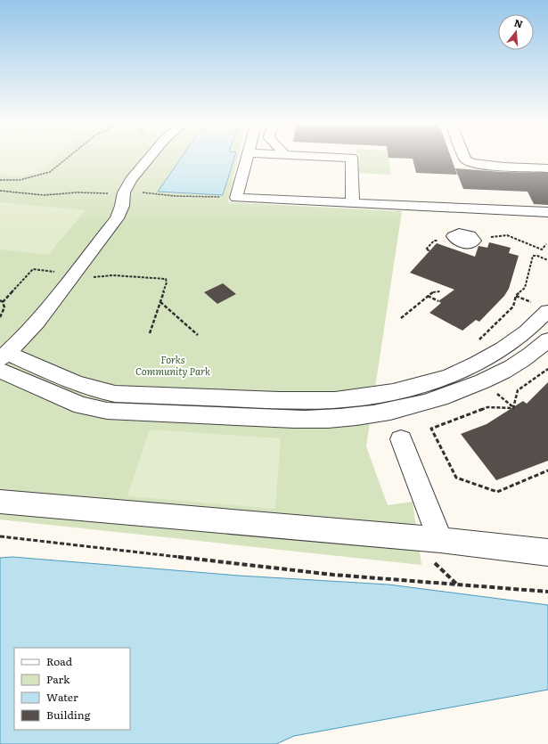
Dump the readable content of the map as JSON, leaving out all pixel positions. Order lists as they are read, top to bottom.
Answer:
{
  "parks": ["Forks Community Park"],
  "legend": [
    "Road",
    "Park",
    "Water",
    "Building"
  ],
  "north": "top"
}
